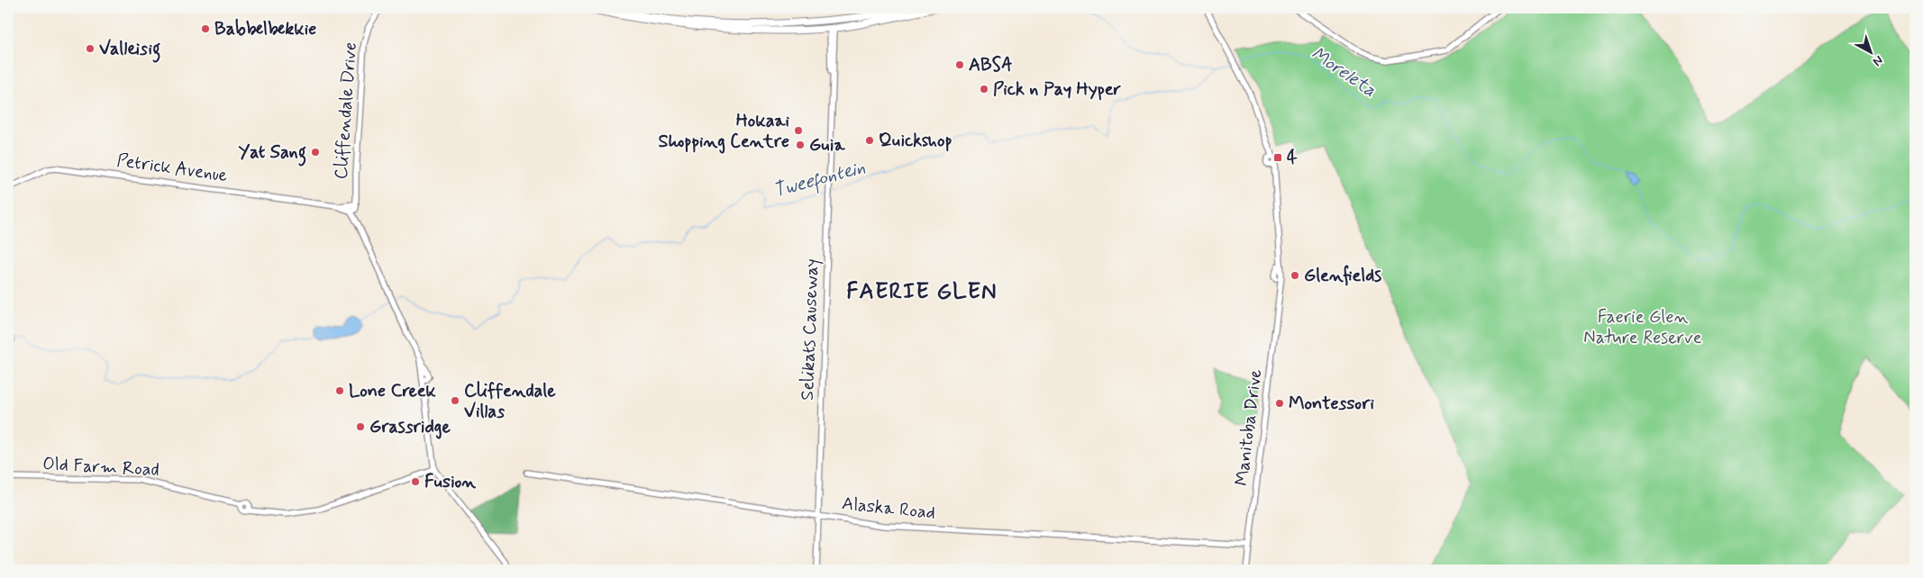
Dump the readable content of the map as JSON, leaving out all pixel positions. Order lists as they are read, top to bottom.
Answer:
{
  "streets": {
    "street": [
      "Cliffendale Drive",
      "Petrick Avenue",
      "Selikats Causeway",
      "Manitoba Drive",
      "Old Farm Road",
      "Alaska Road"
    ]
  },
  "crossings": [
    ["Cliffendale Drive", "Petrick Avenue"],
    ["Cliffendale Drive", "Old Farm Road"],
    ["Selikats Causeway", "Alaska Road"],
    ["Manitoba Drive", "Alaska Road"]
  ],
  "districts": ["FAERIE GLEN"],
  "water": ["Moreleta", "Tweefontein"],
  "parks": ["Faerie Glen Nature Reserve"],
  "places": {
    "other": [
      "Babbelbekkie",
      "Valleisig",
      "ABSA",
      "Pick n Pay Hyper",
      "Hokaai Shopping Centre",
      "Quickshop",
      "Guia",
      "Yat Sang",
      "Glenfields",
      "Lone Creek",
      "Cliffendale Villas",
      "Montessori",
      "Grassridge",
      "Fusion"
    ],
    "transit": ["4"]
  },
  "north": "bottom right"
}
